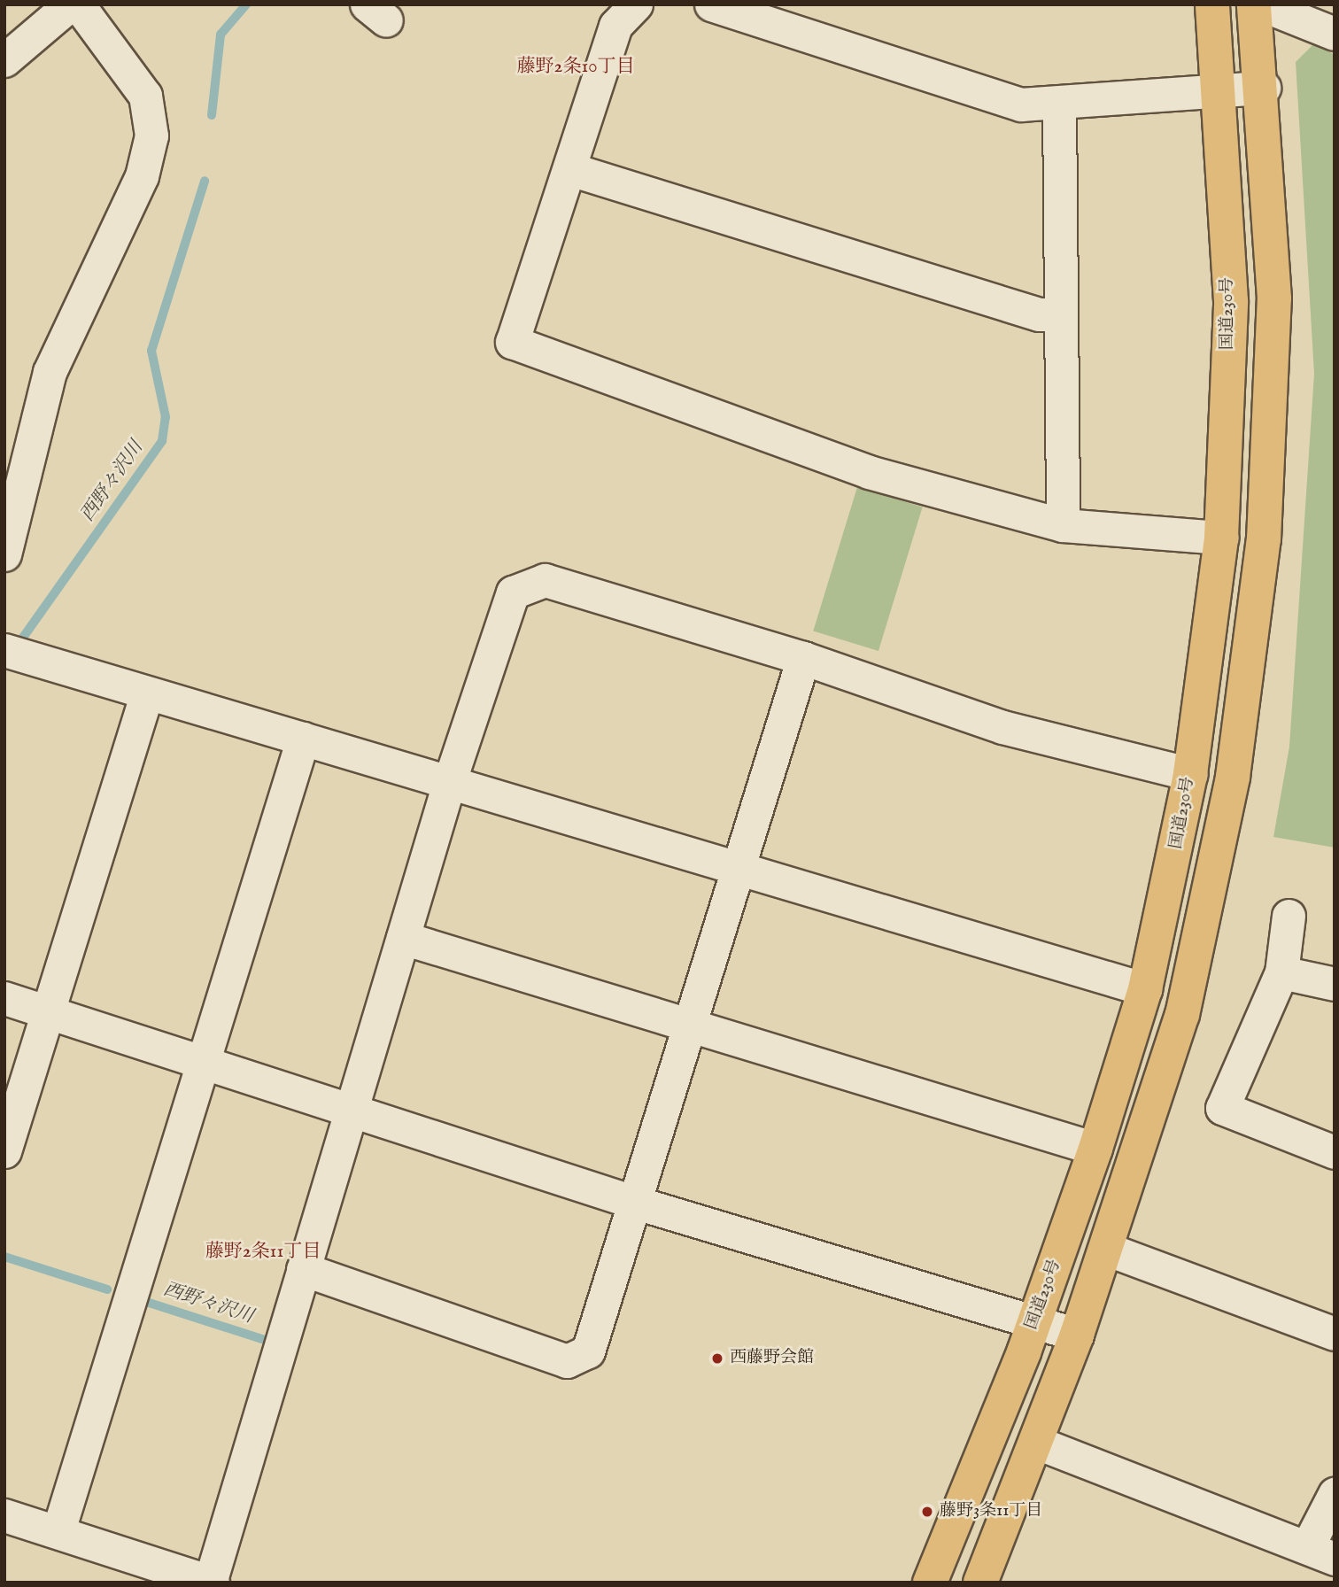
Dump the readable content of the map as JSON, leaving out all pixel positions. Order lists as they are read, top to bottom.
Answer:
{
  "streets": {
    "highway": ["国道230号"]
  },
  "districts": ["藤野2条10丁目", "藤野2条11丁目"],
  "water": ["西野々沢川"],
  "places": ["西藤野会館", "藤野3条11丁目"]
}
